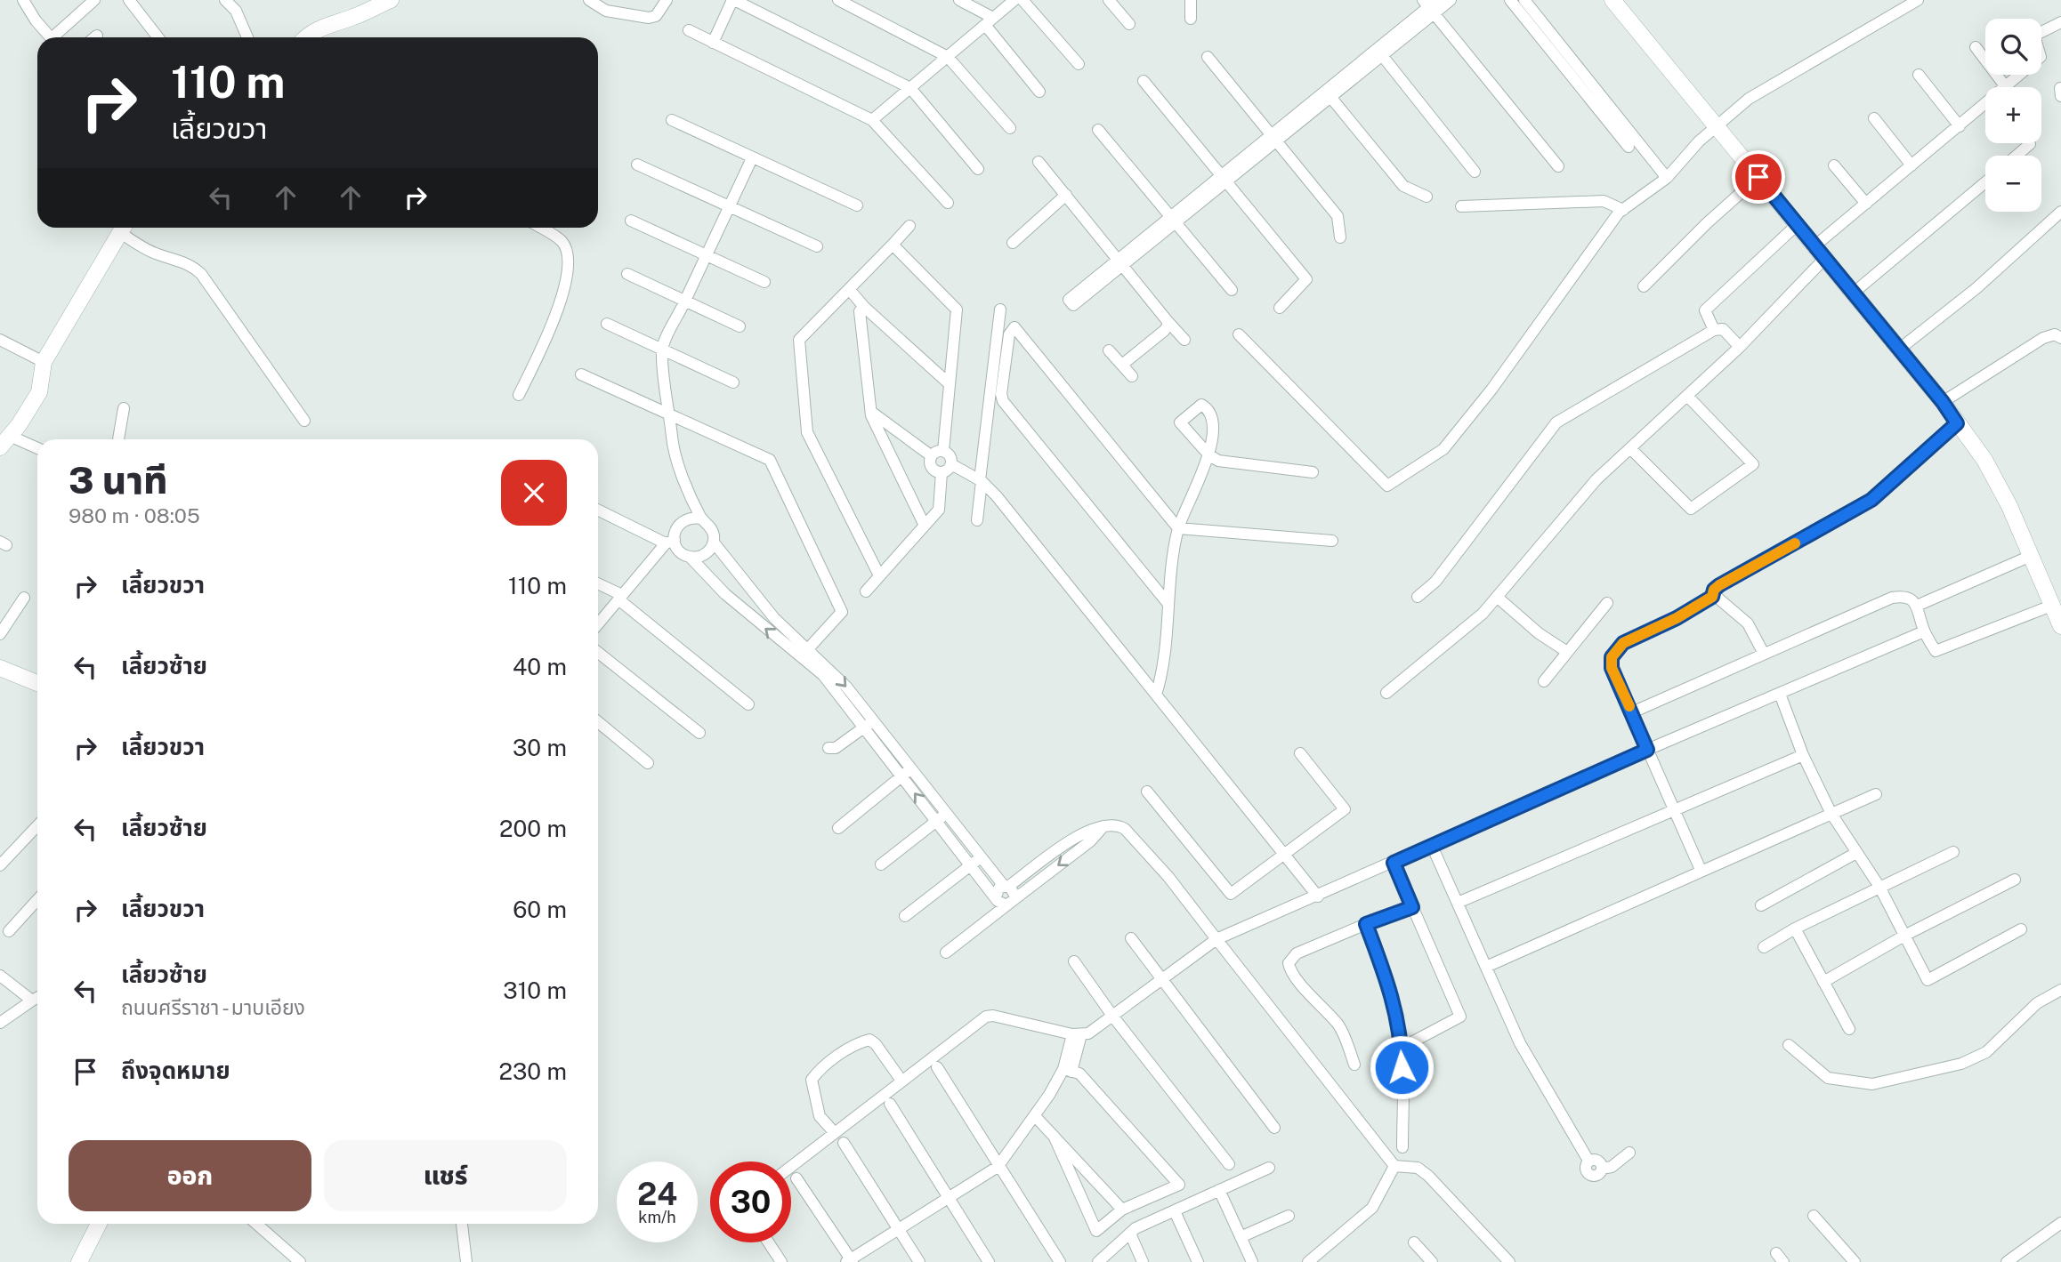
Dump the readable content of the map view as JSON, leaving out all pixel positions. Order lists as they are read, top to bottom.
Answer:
{
  "page": {
    "map_buttons": ["+", "−"],
    "turn": ["110 m", "เลี้ยวขวา"],
    "heading": ["3 นาที", "980 m · 08:05"],
    "list": [
      {
        "name": "เลี้ยวขวา",
        "value": "110 m"
      },
      {
        "name": "เลี้ยวซ้าย",
        "value": "40 m"
      },
      {
        "name": "เลี้ยวขวา",
        "value": "30 m"
      },
      {
        "name": "เลี้ยวซ้าย",
        "value": "200 m"
      },
      {
        "name": "เลี้ยวขวา",
        "value": "60 m"
      },
      {
        "name": "เลี้ยวซ้าย",
        "note": "ถนนศรีราชา - มาบเอียง",
        "value": "310 m"
      },
      {
        "name": "ถึงจุดหมาย",
        "value": "230 m"
      }
    ],
    "buttons": ["ออก", "แชร์"],
    "speed": "24 km/h",
    "limit": "30"
  }
}
